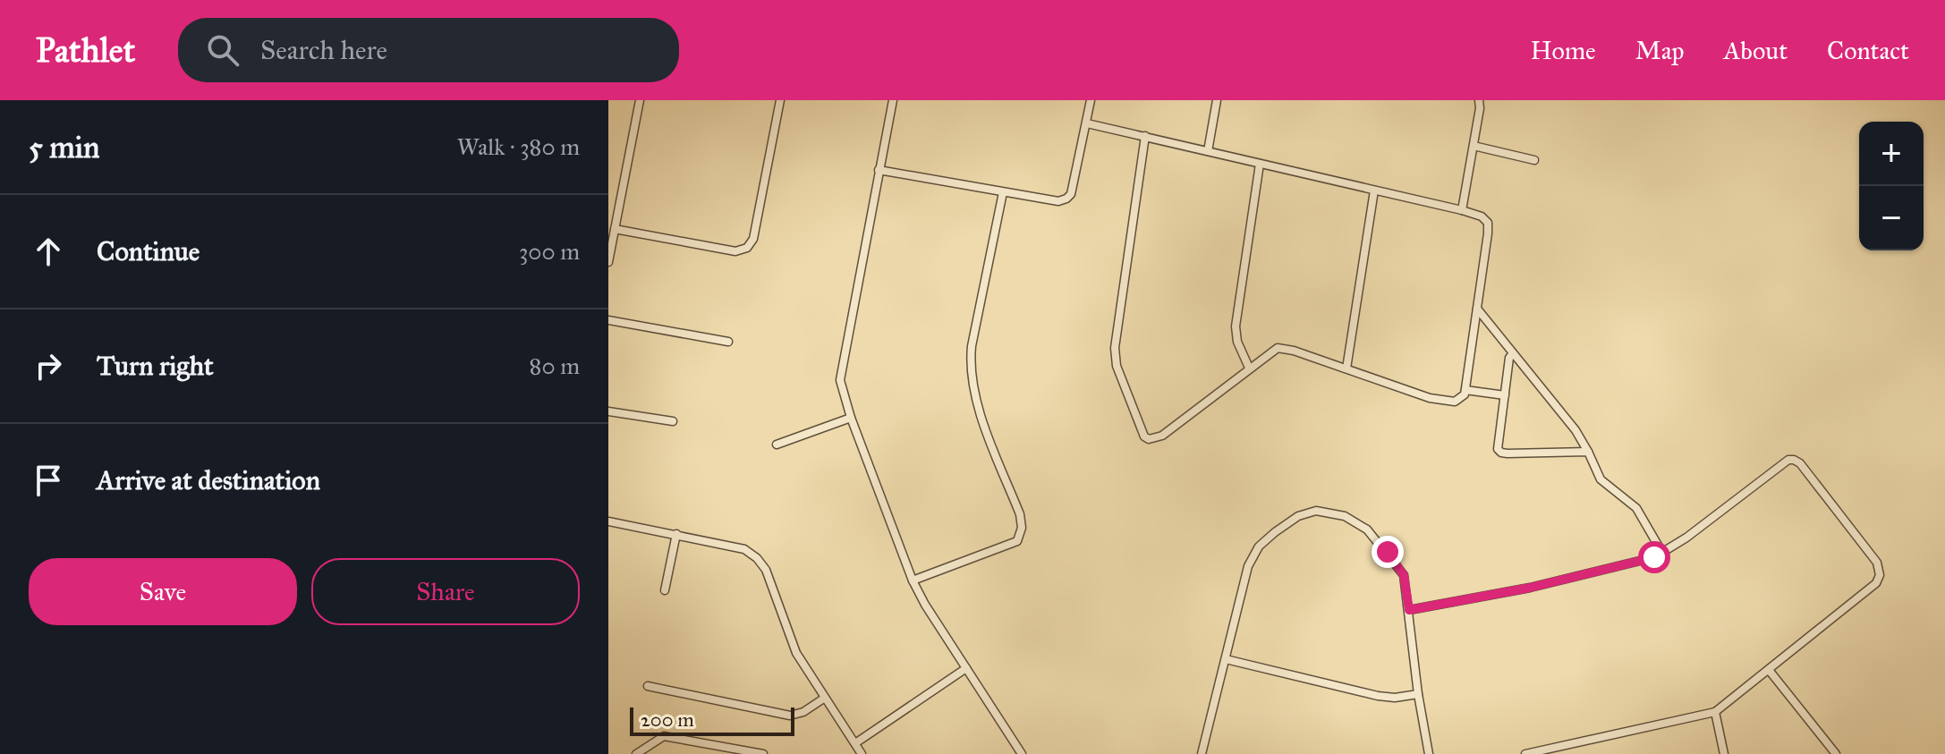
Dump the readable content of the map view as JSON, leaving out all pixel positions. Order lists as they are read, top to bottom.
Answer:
{
  "scale_bar": "200 m",
  "page": {
    "header": "Pathlet",
    "search": "Search here",
    "nav": [
      "Home",
      "Map",
      "About",
      "Contact"
    ],
    "heading": ["5 min", "Walk · 380 m"],
    "map_buttons": ["+", "−"],
    "list": [
      ["Continue", "300 m"],
      ["Turn right", "80 m"],
      "Arrive at destination"
    ],
    "buttons": ["Save", "Share"],
    "scale": "200 m"
  }
}
